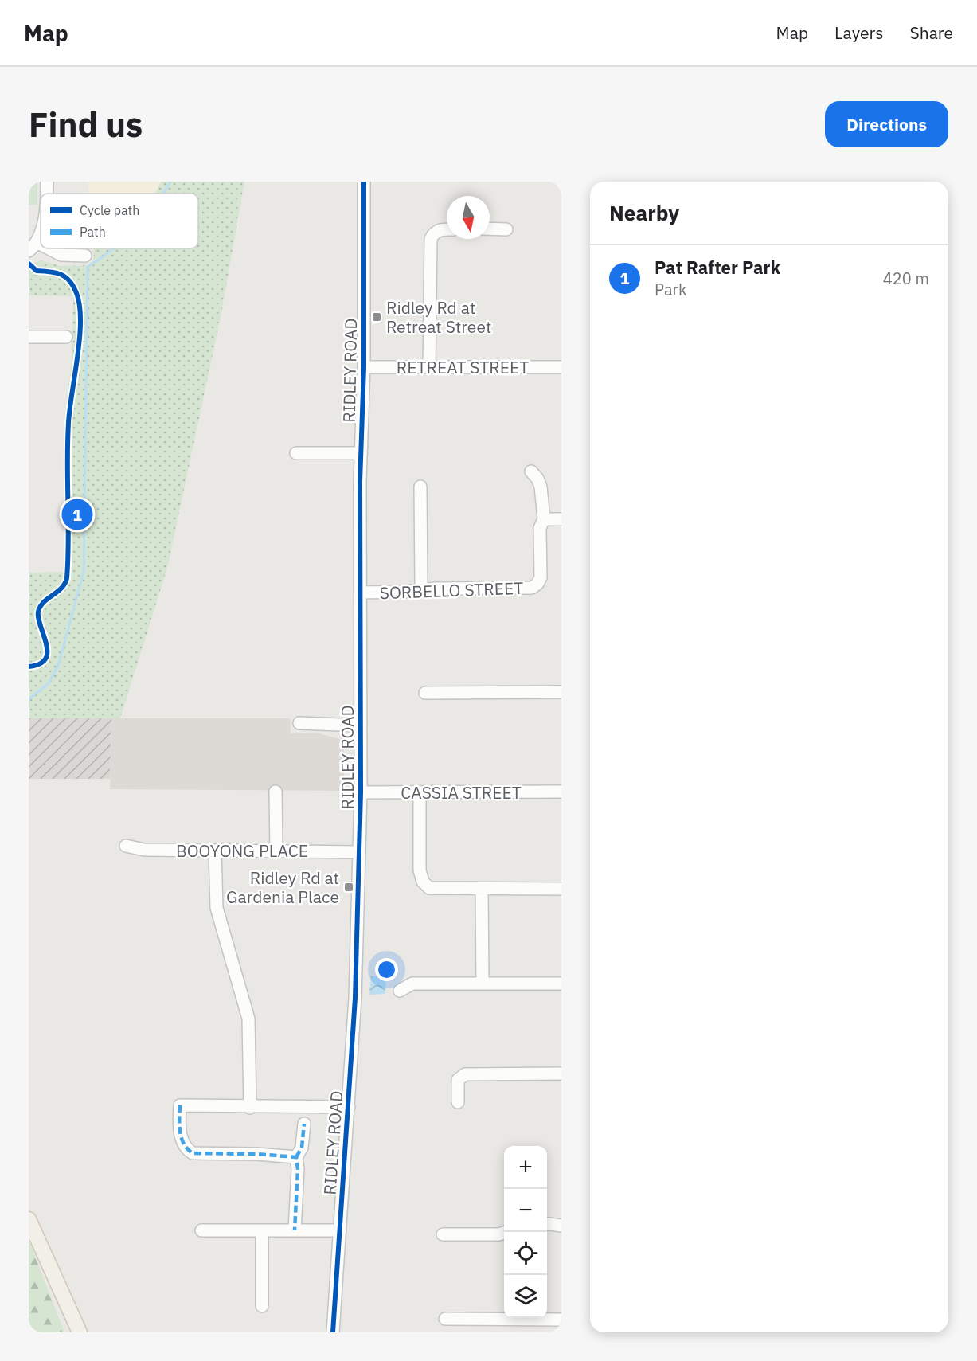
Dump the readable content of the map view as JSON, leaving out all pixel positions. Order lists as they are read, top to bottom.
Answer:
{
  "streets": {
    "street": [
      "RETREAT STREET",
      "RIDLEY ROAD",
      "SORBELLO STREET",
      "CASSIA STREET",
      "BOOYONG PLACE"
    ]
  },
  "crossings": [
    ["RETREAT STREET", "RIDLEY ROAD"],
    ["RIDLEY ROAD", "SORBELLO STREET"],
    ["RIDLEY ROAD", "CASSIA STREET"],
    ["RIDLEY ROAD", "BOOYONG PLACE"]
  ],
  "places": {
    "transit": ["Ridley Rd at Retreat Street", "Ridley Rd at Gardenia Place"]
  },
  "legend": ["Cycle path", "Path"],
  "north": "bottom",
  "page": {
    "header": "Map",
    "nav": ["Map", "Layers", "Share"],
    "buttons": "Directions",
    "title": "Find us",
    "heading": "Nearby",
    "list": [
      {
        "mark": "1",
        "name": "Pat Rafter Park",
        "note": "Park",
        "value": "420 m"
      }
    ],
    "pins": "1",
    "map_buttons": ["+", "−"]
  }
}
